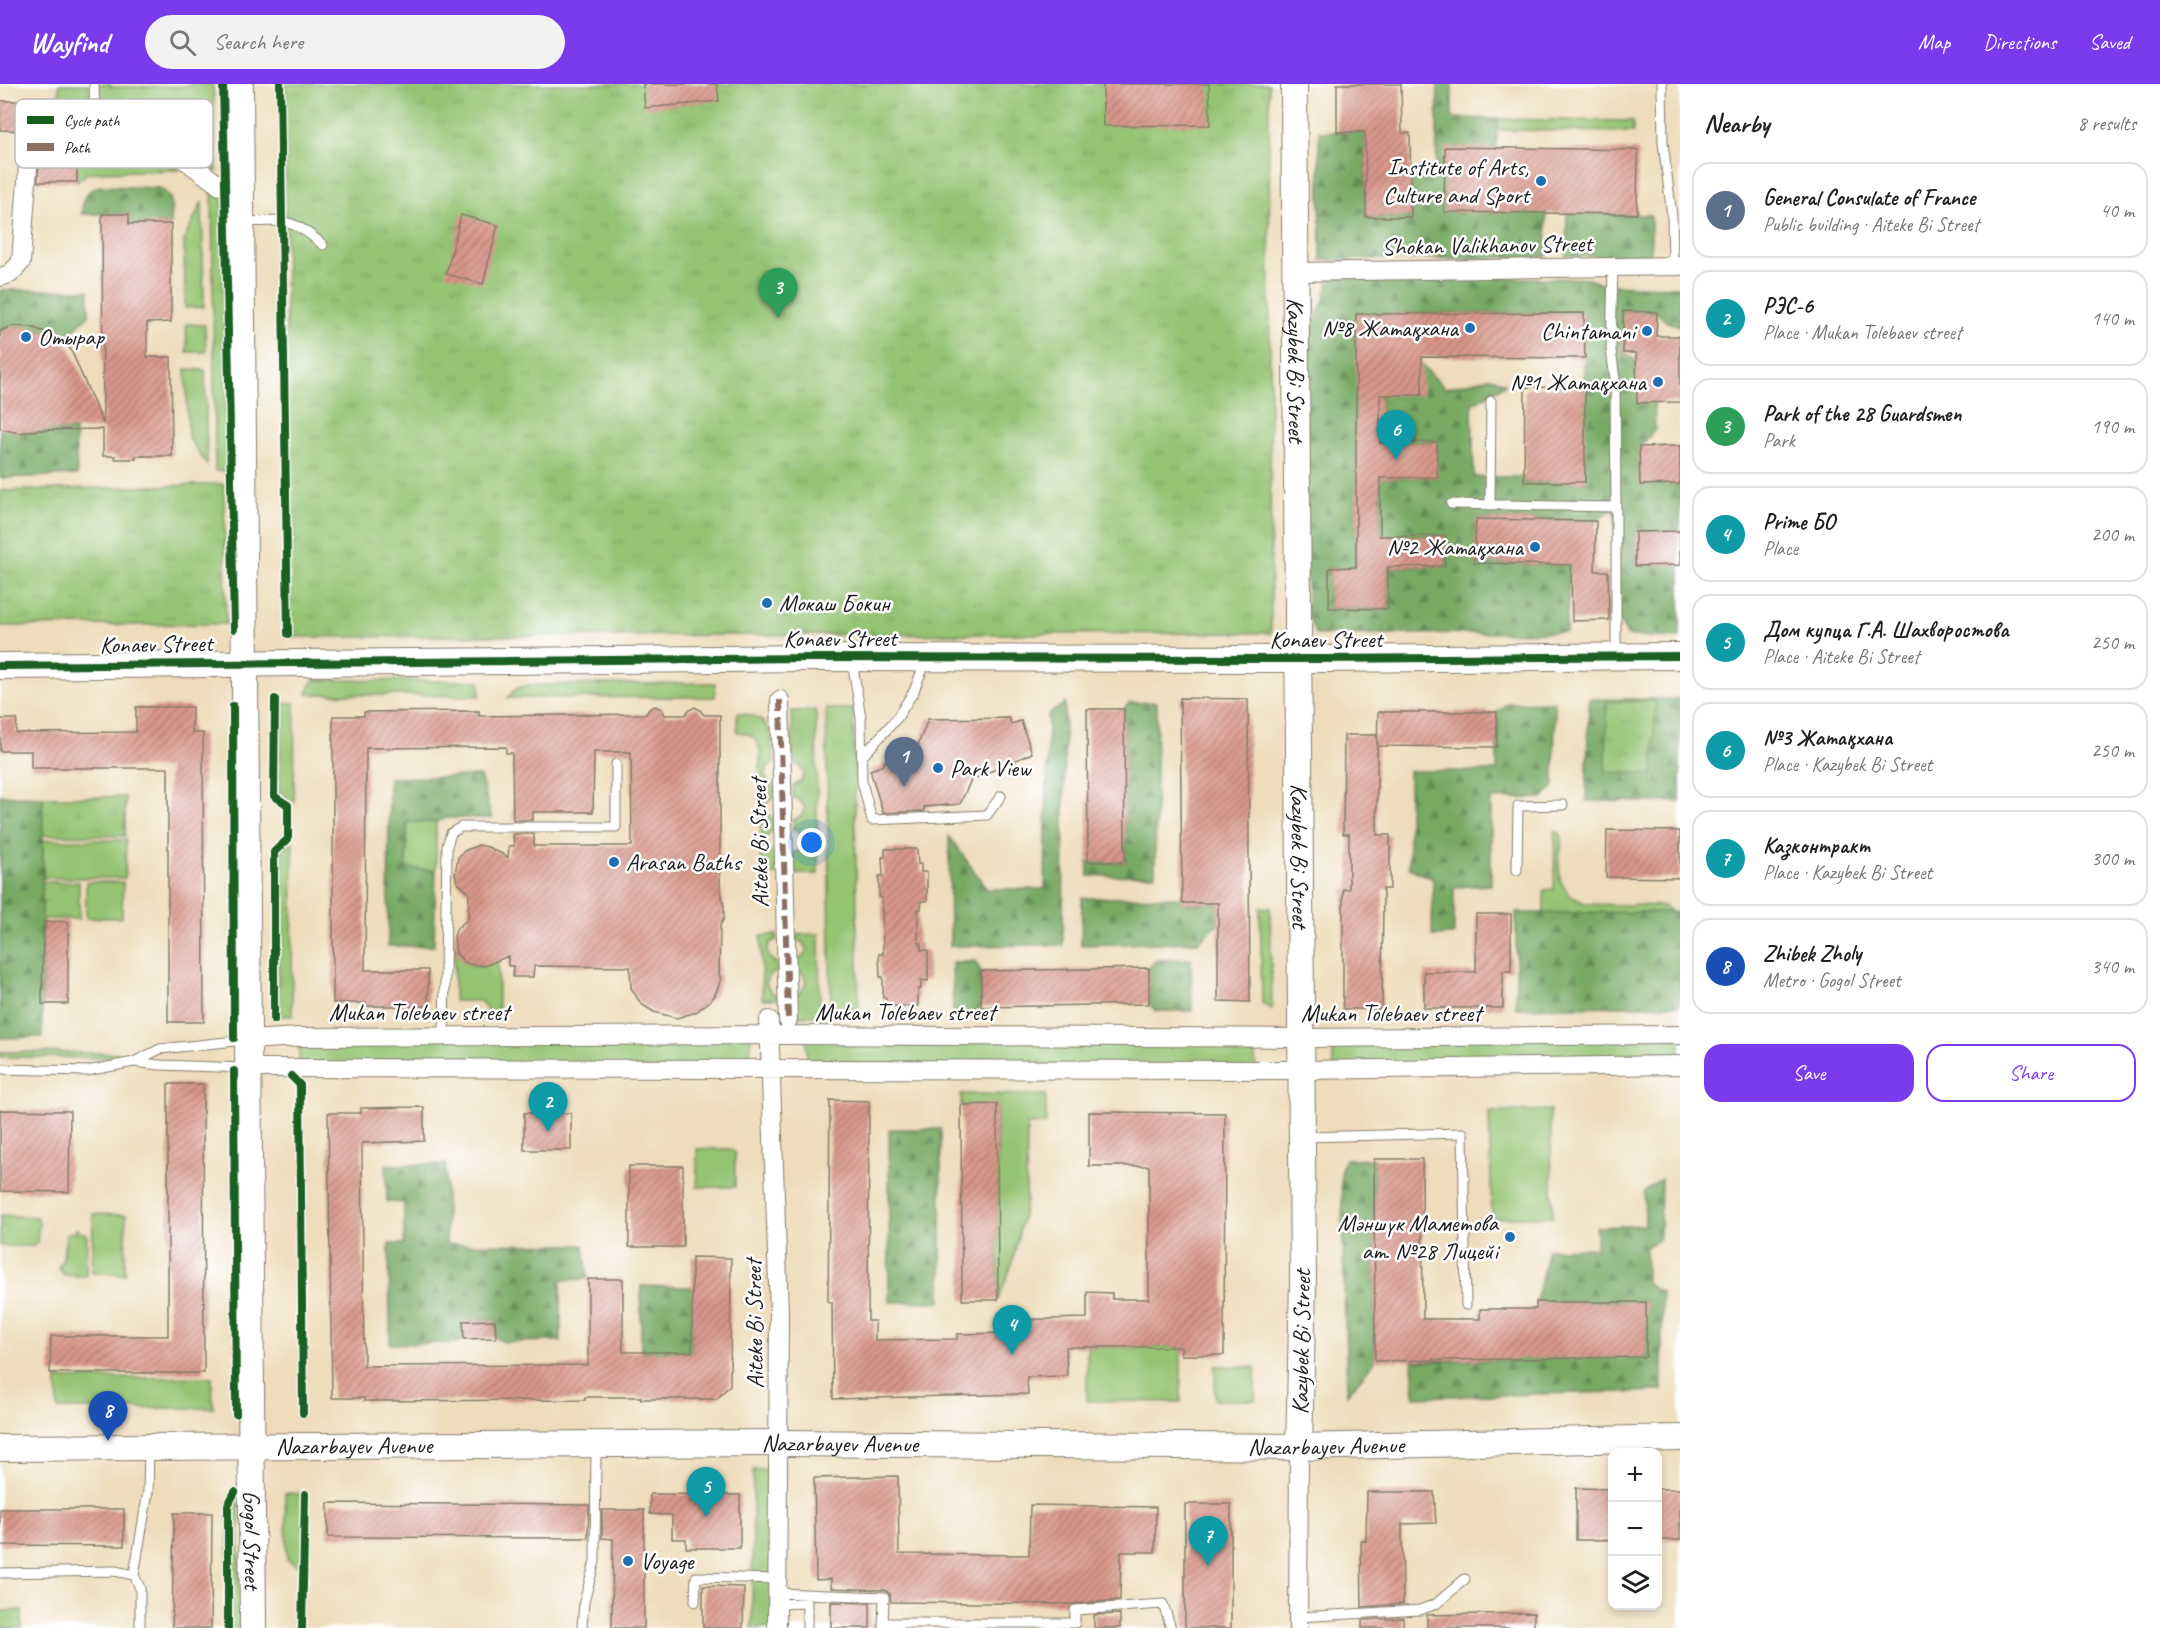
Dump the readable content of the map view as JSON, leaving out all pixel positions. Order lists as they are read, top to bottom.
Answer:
{
  "streets": {
    "street": [
      "Shokan Valikhanov Street",
      "Kazybek Bi Street",
      "Konaev Street",
      "Aiteke Bi Street",
      "Mukan Tolebaev street",
      "Nazarbayev Avenue",
      "Gogol Street"
    ]
  },
  "crossings": [
    ["Shokan Valikhanov Street", "Kazybek Bi Street"],
    ["Kazybek Bi Street", "Konaev Street"],
    ["Kazybek Bi Street", "Mukan Tolebaev street"],
    ["Kazybek Bi Street", "Nazarbayev Avenue"],
    ["Konaev Street", "Gogol Street"],
    ["Aiteke Bi Street", "Mukan Tolebaev street"],
    ["Aiteke Bi Street", "Nazarbayev Avenue"],
    ["Mukan Tolebaev street", "Gogol Street"],
    ["Nazarbayev Avenue", "Gogol Street"]
  ],
  "places": [
    "Institute of Arts, Culture and Sport",
    "№8 Жатақхана",
    "Chintamani",
    "Отырар",
    "№1 Жатақхана",
    "№2 Жатақхана",
    "Мокаш Бокин",
    "Park View",
    "Arasan Baths",
    "Мәншүк Маметова ат. №28 Лицейі",
    "Voyage"
  ],
  "legend": ["Cycle path", "Path"],
  "page": {
    "header": "Wayfind",
    "search": "Search here",
    "nav": ["Map", "Directions", "Saved"],
    "heading": ["Nearby", "8 results"],
    "list": [
      {
        "mark": "1",
        "name": "General Consulate of France",
        "note": "Public building · Aiteke Bi Street",
        "value": "40 m"
      },
      {
        "mark": "2",
        "name": "РЭС-6",
        "note": "Place · Mukan Tolebaev street",
        "value": "140 m"
      },
      {
        "mark": "3",
        "name": "Park of the 28 Guardsmen",
        "note": "Park",
        "value": "190 m"
      },
      {
        "mark": "4",
        "name": "Prime БО",
        "note": "Place",
        "value": "200 m"
      },
      {
        "mark": "5",
        "name": "Дом купца Г.А. Шахворостова",
        "note": "Place · Aiteke Bi Street",
        "value": "250 m"
      },
      {
        "mark": "6",
        "name": "№3 Жатақхана",
        "note": "Place · Kazybek Bi Street",
        "value": "250 m"
      },
      {
        "mark": "7",
        "name": "Казконтракт",
        "note": "Place · Kazybek Bi Street",
        "value": "300 m"
      },
      {
        "mark": "8",
        "name": "Zhibek Zholy",
        "note": "Metro · Gogol Street",
        "value": "340 m"
      }
    ],
    "pins": [
      "3",
      "6",
      "1",
      "2",
      "4",
      "8",
      "5",
      "7"
    ],
    "buttons": ["Save", "Share"],
    "map_buttons": ["+", "−"]
  }
}
